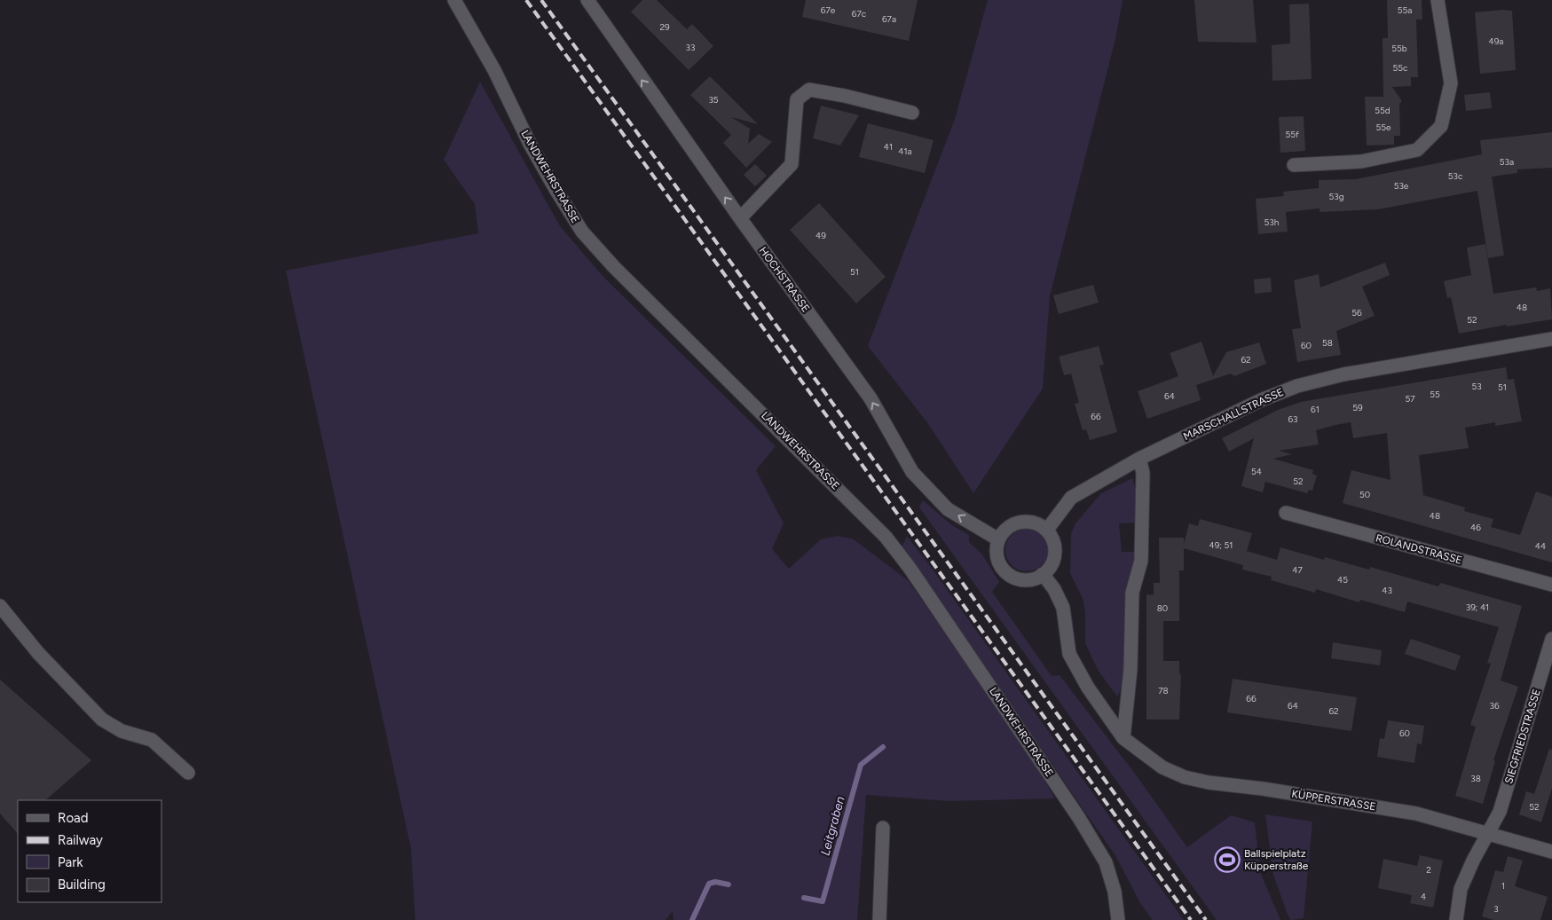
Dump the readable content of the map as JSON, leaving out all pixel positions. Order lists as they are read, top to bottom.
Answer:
{
  "streets": {
    "street": [
      "LANDWEHRSTRASSE",
      "HOCHSTRASSE",
      "MARSCHALLSTRASSE",
      "ROLANDSTRASSE",
      "SIEGFRIEDSTRASSE",
      "KÜPPERSTRASSE"
    ]
  },
  "crossings": [
    ["HOCHSTRASSE", "MARSCHALLSTRASSE"],
    ["HOCHSTRASSE", "KÜPPERSTRASSE"],
    ["MARSCHALLSTRASSE", "KÜPPERSTRASSE"],
    ["SIEGFRIEDSTRASSE", "KÜPPERSTRASSE"]
  ],
  "one_way": ["HOCHSTRASSE"],
  "water": ["Leitgraben"],
  "places": {
    "sports": ["Ballspielplatz Küpperstraße"]
  },
  "house_numbers": [
    "67e",
    "55a",
    "67c",
    "67a",
    "29",
    "49a",
    "33",
    "55b",
    "55c",
    "35",
    "55d",
    "55e",
    "55f",
    "41",
    "41a",
    "53a",
    "53c",
    "53e",
    "53g",
    "53h",
    "49",
    "51",
    "48",
    "56",
    "52",
    "58",
    "60",
    "62",
    "53",
    "51",
    "55",
    "64",
    "57",
    "59",
    "61",
    "66",
    "63",
    "54",
    "52",
    "50",
    "48",
    "46",
    "49; 51",
    "44",
    "47",
    "45",
    "43",
    "39; 41",
    "80",
    "78",
    "66",
    "64",
    "36",
    "62",
    "60",
    "38",
    "52",
    "2",
    "1",
    "4",
    "3"
  ],
  "legend": [
    "Road",
    "Railway",
    "Park",
    "Building"
  ]
}
